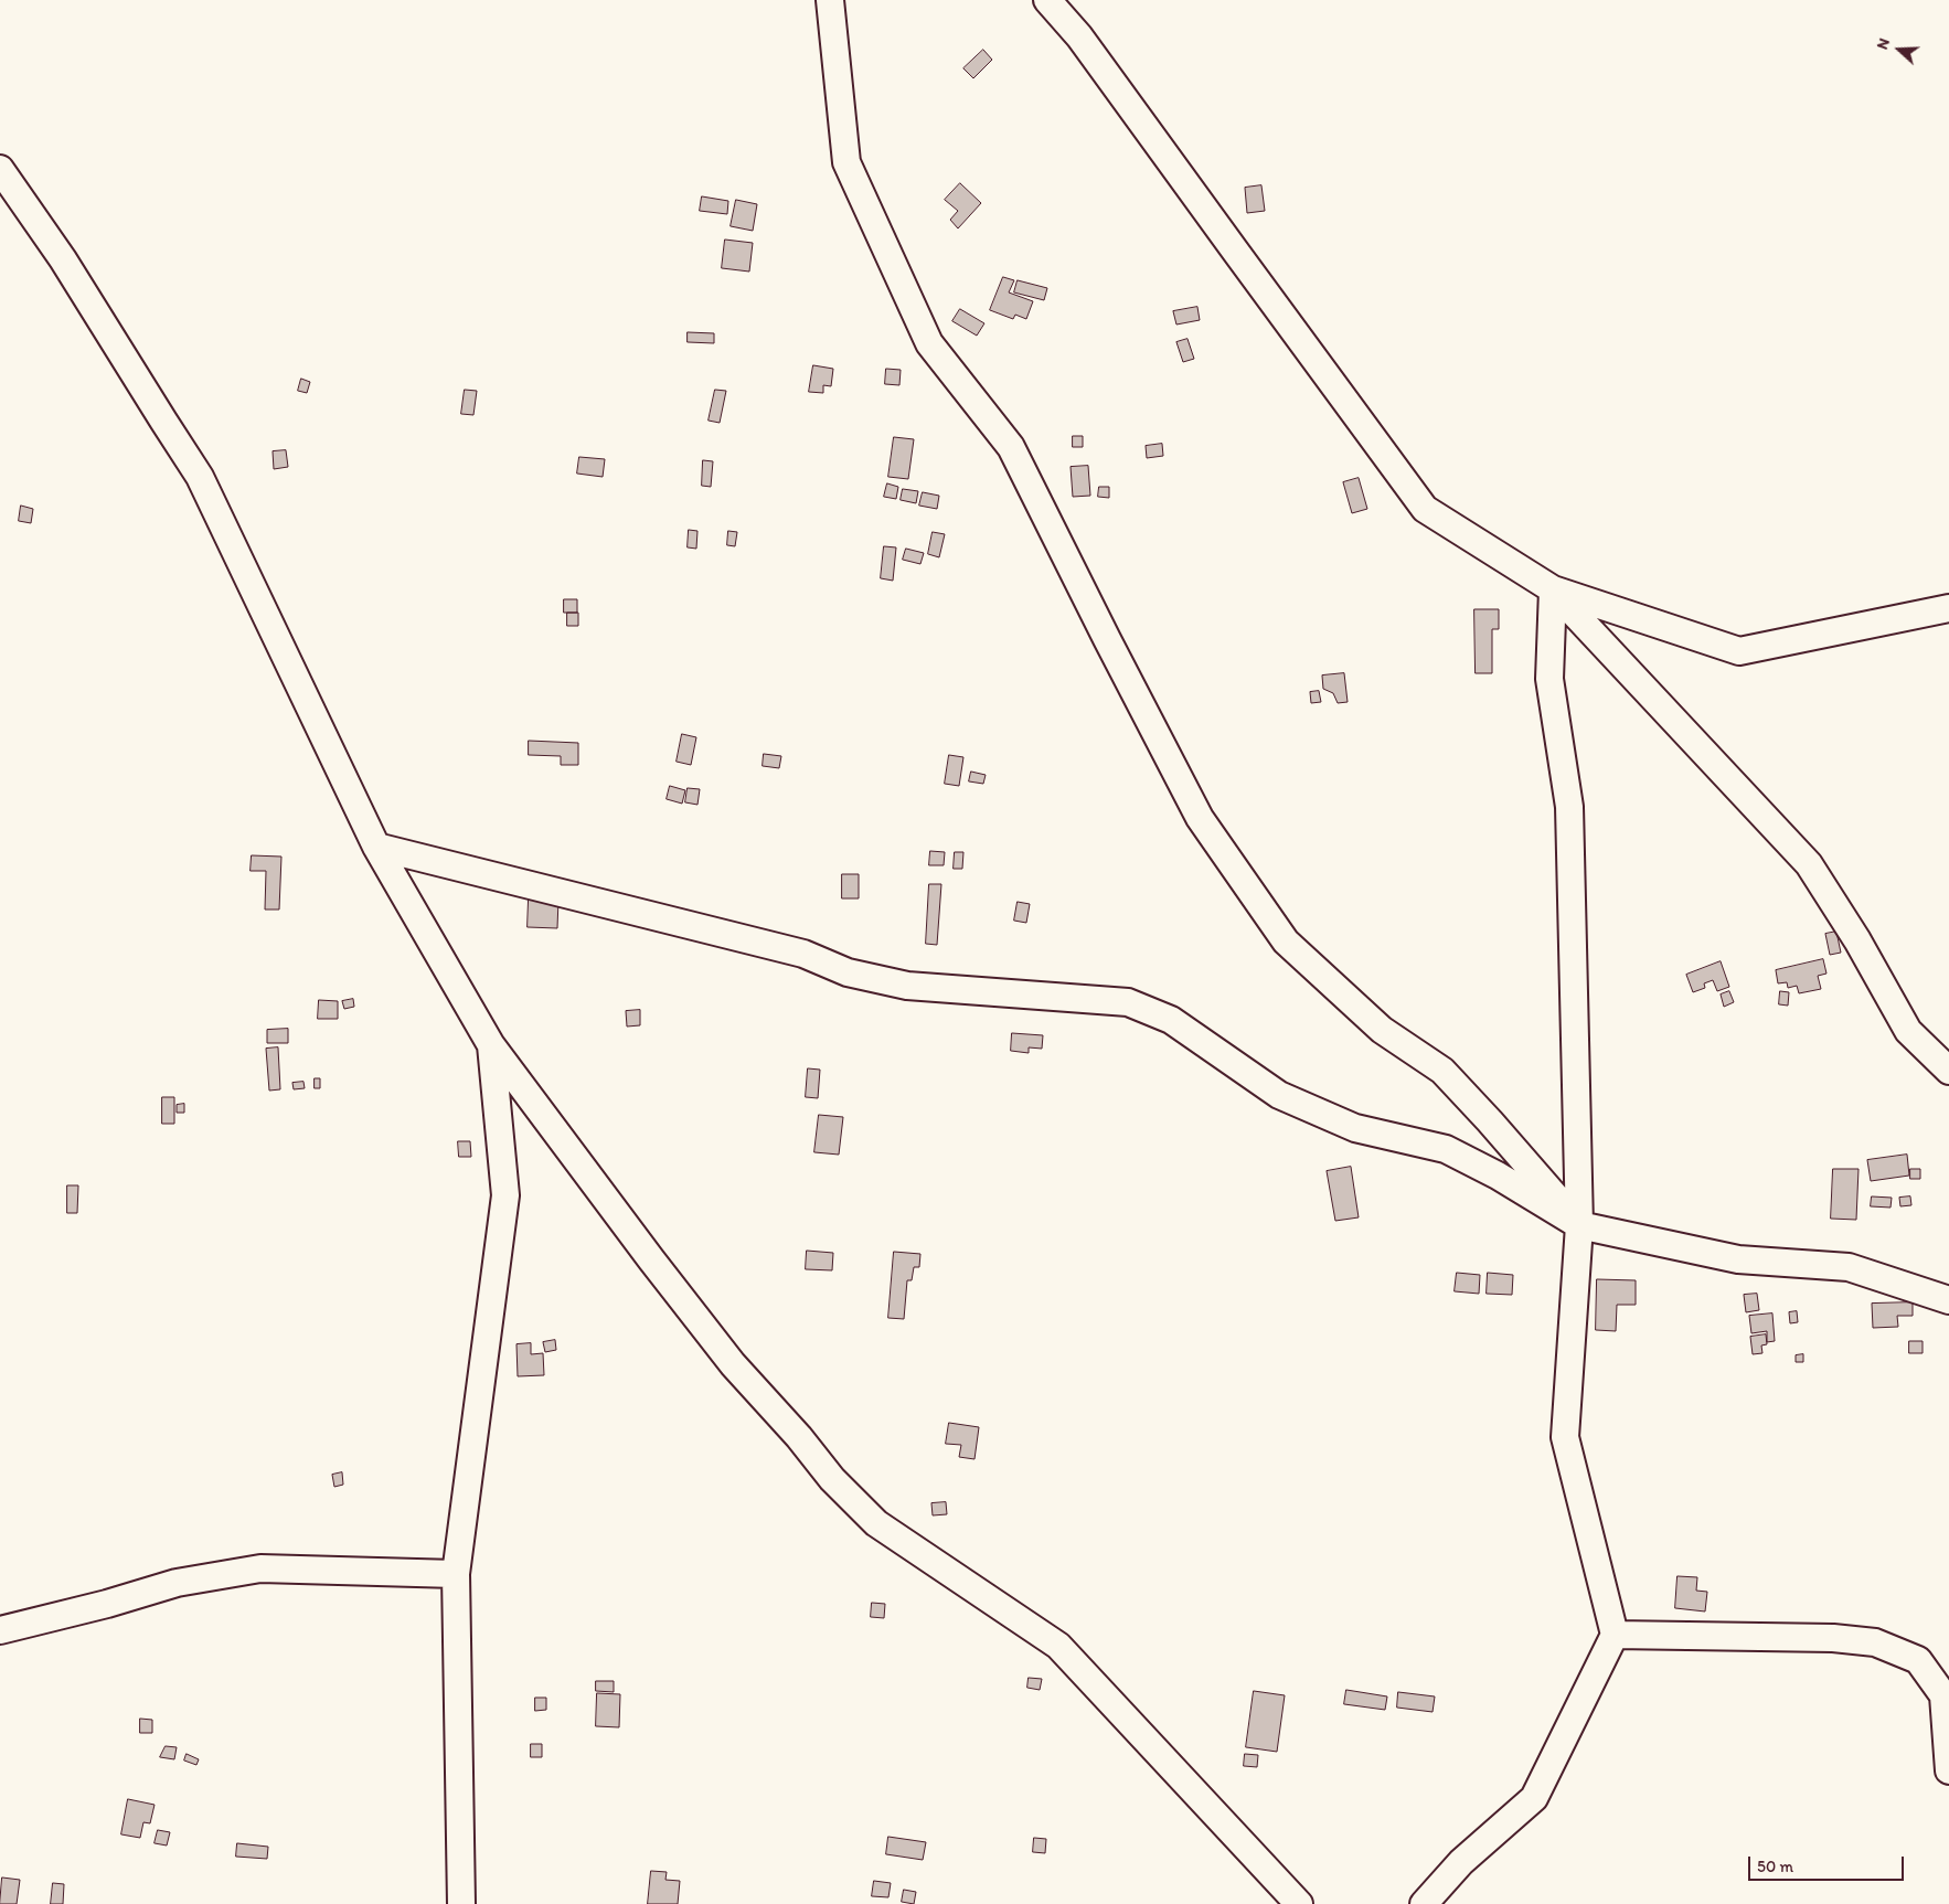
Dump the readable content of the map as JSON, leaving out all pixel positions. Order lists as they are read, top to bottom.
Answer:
{
  "scale_bar": "50 m",
  "north": "left"
}
